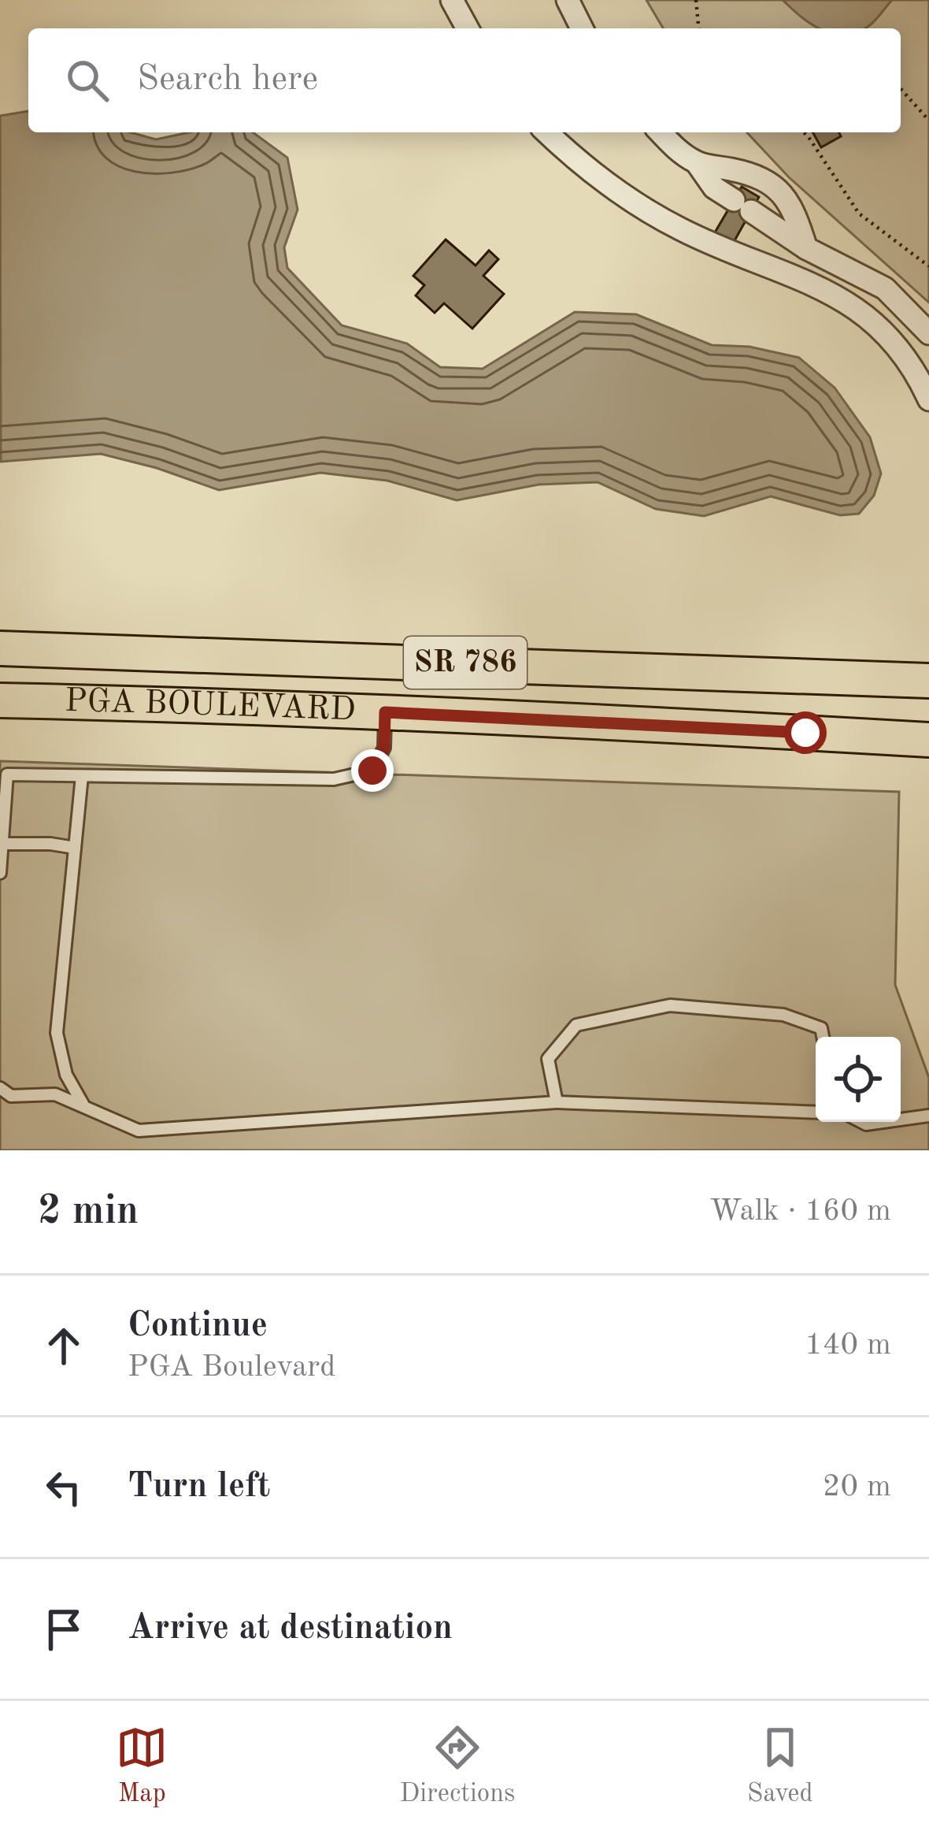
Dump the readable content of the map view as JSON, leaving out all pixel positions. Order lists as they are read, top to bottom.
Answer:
{
  "streets": {
    "main road": ["SR 786", "PGA BOULEVARD"]
  },
  "page": {
    "search": "Search here",
    "heading": ["2 min", "Walk · 160 m"],
    "list": [
      ["Continue", "PGA Boulevard", "140 m"],
      ["Turn left", "20 m"],
      "Arrive at destination"
    ],
    "nav": ["Map", "Directions", "Saved"]
  }
}
